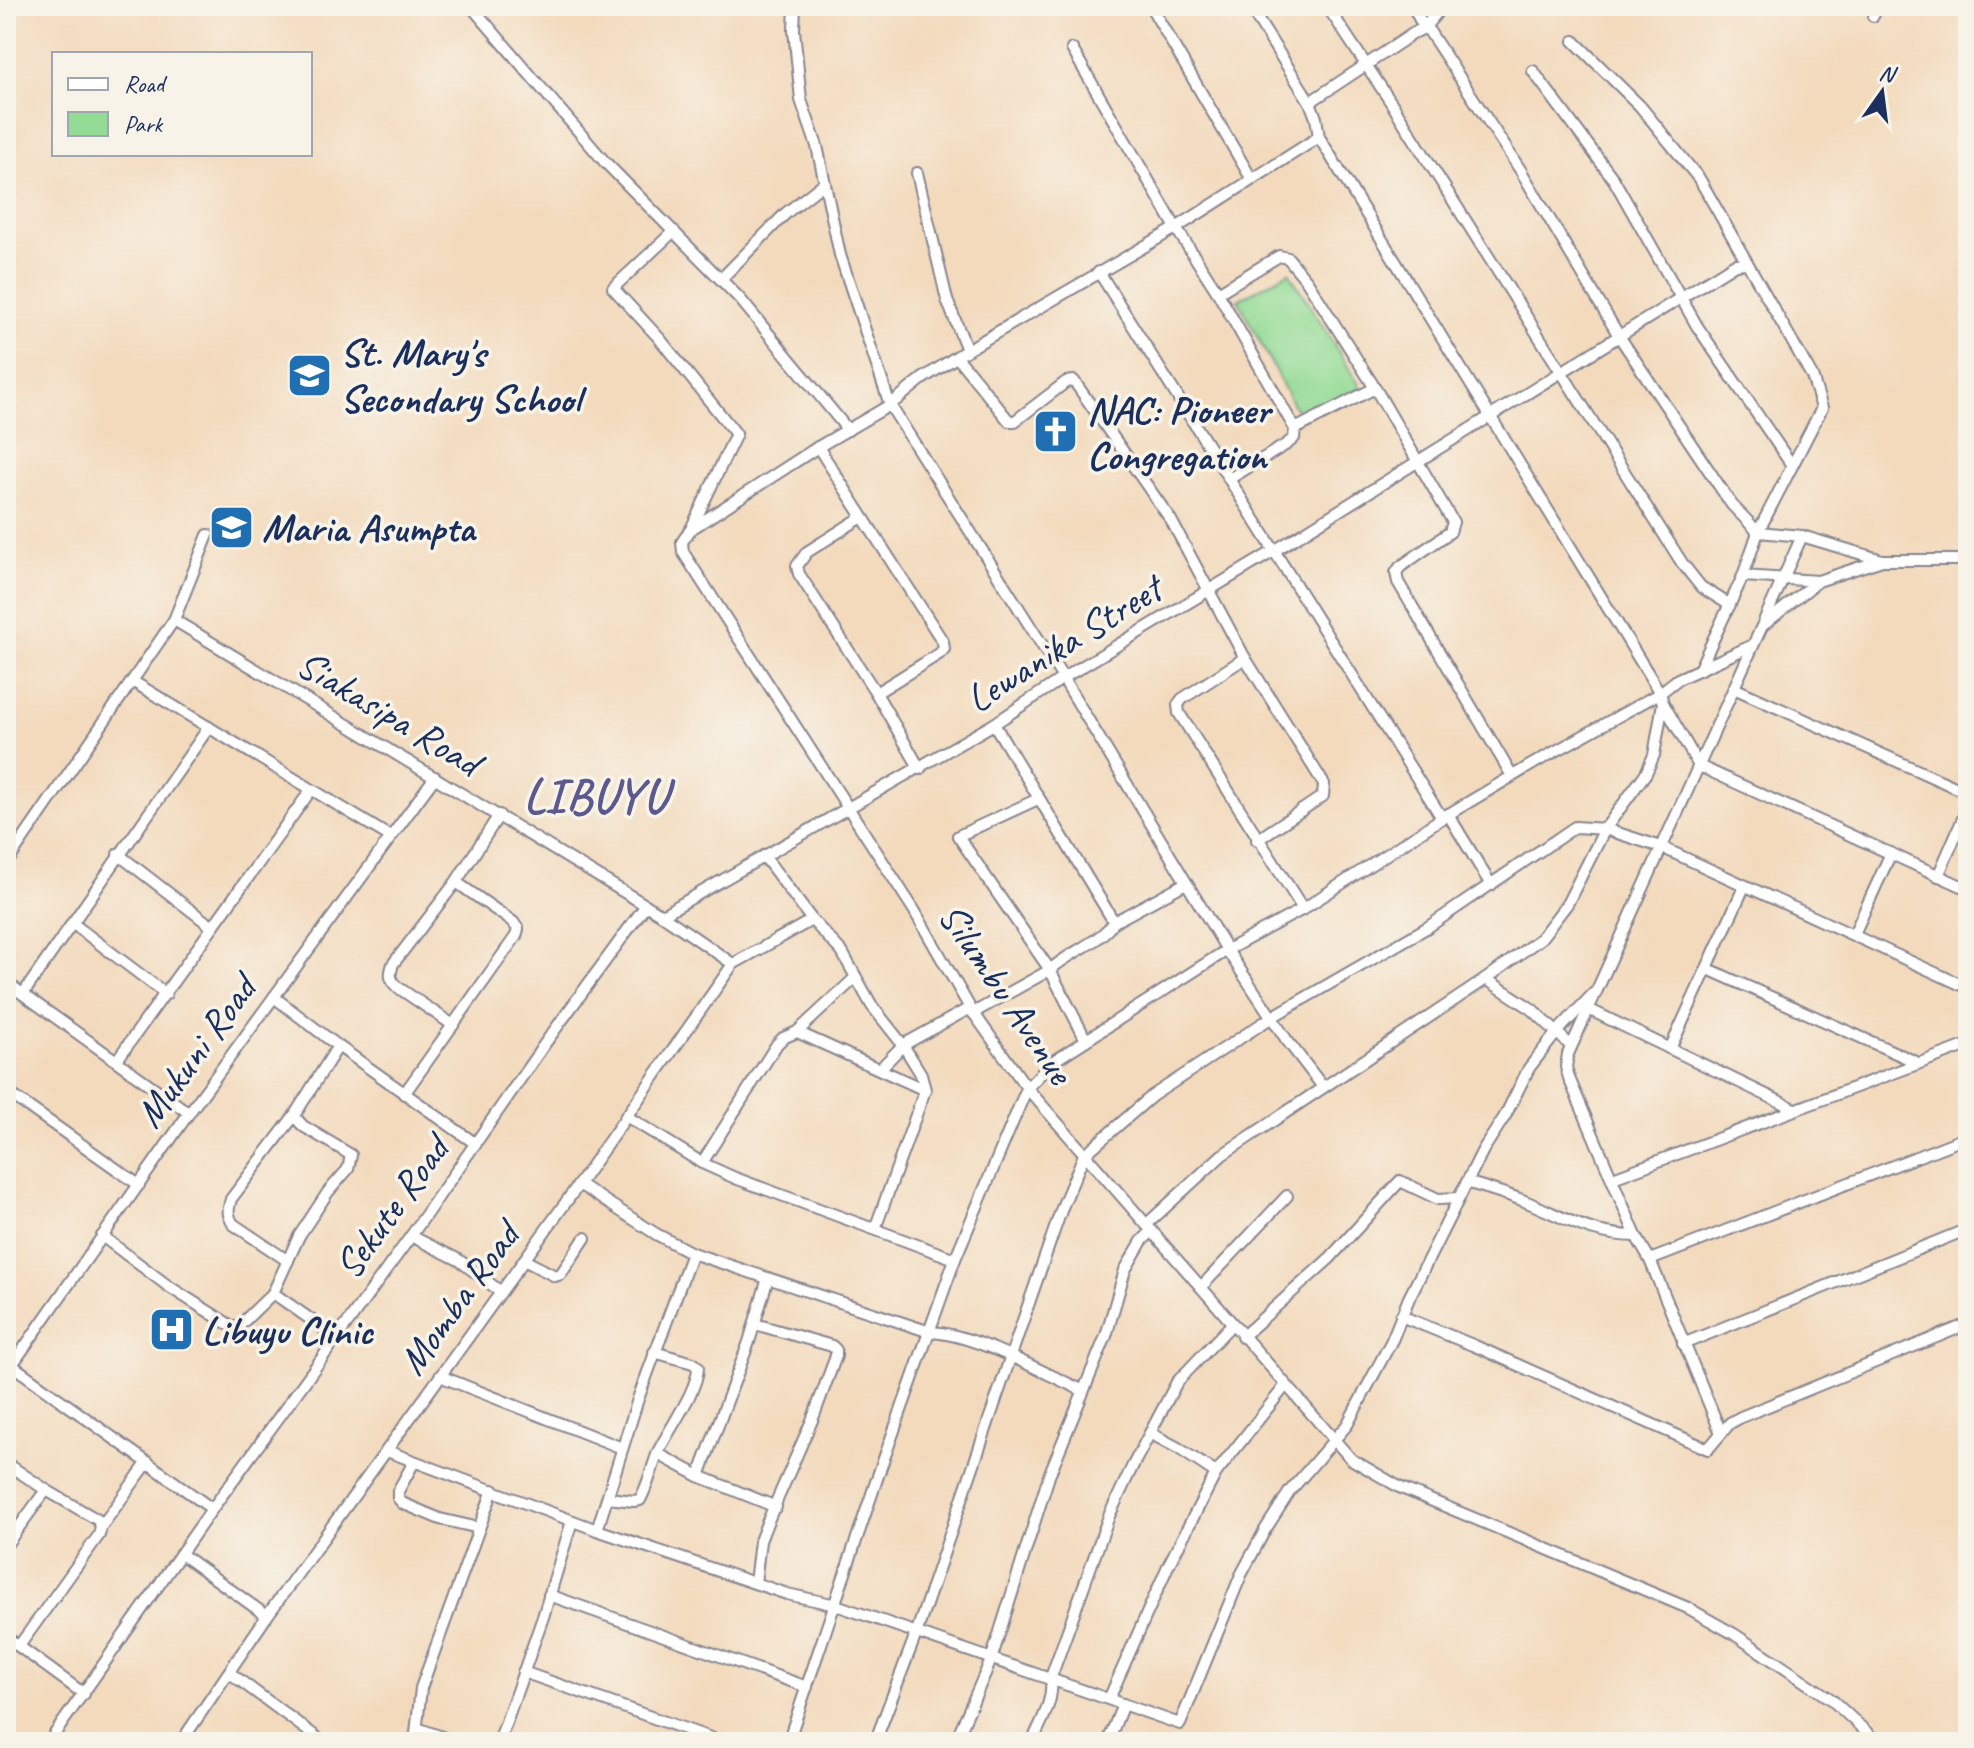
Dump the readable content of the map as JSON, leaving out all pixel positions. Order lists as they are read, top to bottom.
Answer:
{
  "streets": {
    "street": [
      "Lewanika Street",
      "Siakasipa Road",
      "Silumbu Avenue",
      "Mukuni Road",
      "Sekute Road",
      "Momba Road"
    ]
  },
  "crossings": [
    ["Lewanika Street", "Siakasipa Road"],
    ["Lewanika Street", "Silumbu Avenue"],
    ["Siakasipa Road", "Mukuni Road"],
    ["Siakasipa Road", "Sekute Road"],
    ["Siakasipa Road", "Momba Road"]
  ],
  "districts": ["LIBUYU"],
  "places": {
    "school or university": ["St. Mary's Secondary School", "Maria Asumpta"],
    "church": ["NAC: Pioneer Congregation"],
    "hospital": ["Libuyu Clinic"]
  },
  "legend": ["Road", "Park"],
  "north": "top"
}
